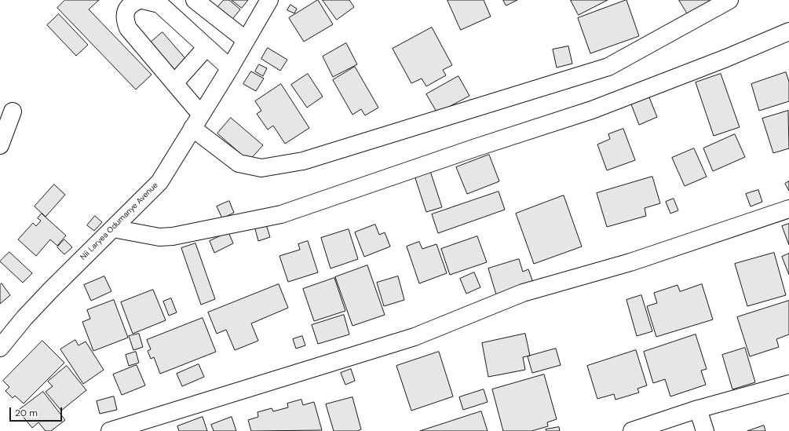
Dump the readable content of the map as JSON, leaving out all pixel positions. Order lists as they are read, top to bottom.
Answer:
{
  "streets": {
    "street": ["Nii Laryea Odumanye Avenue"]
  },
  "scale_bar": "20 m"
}
